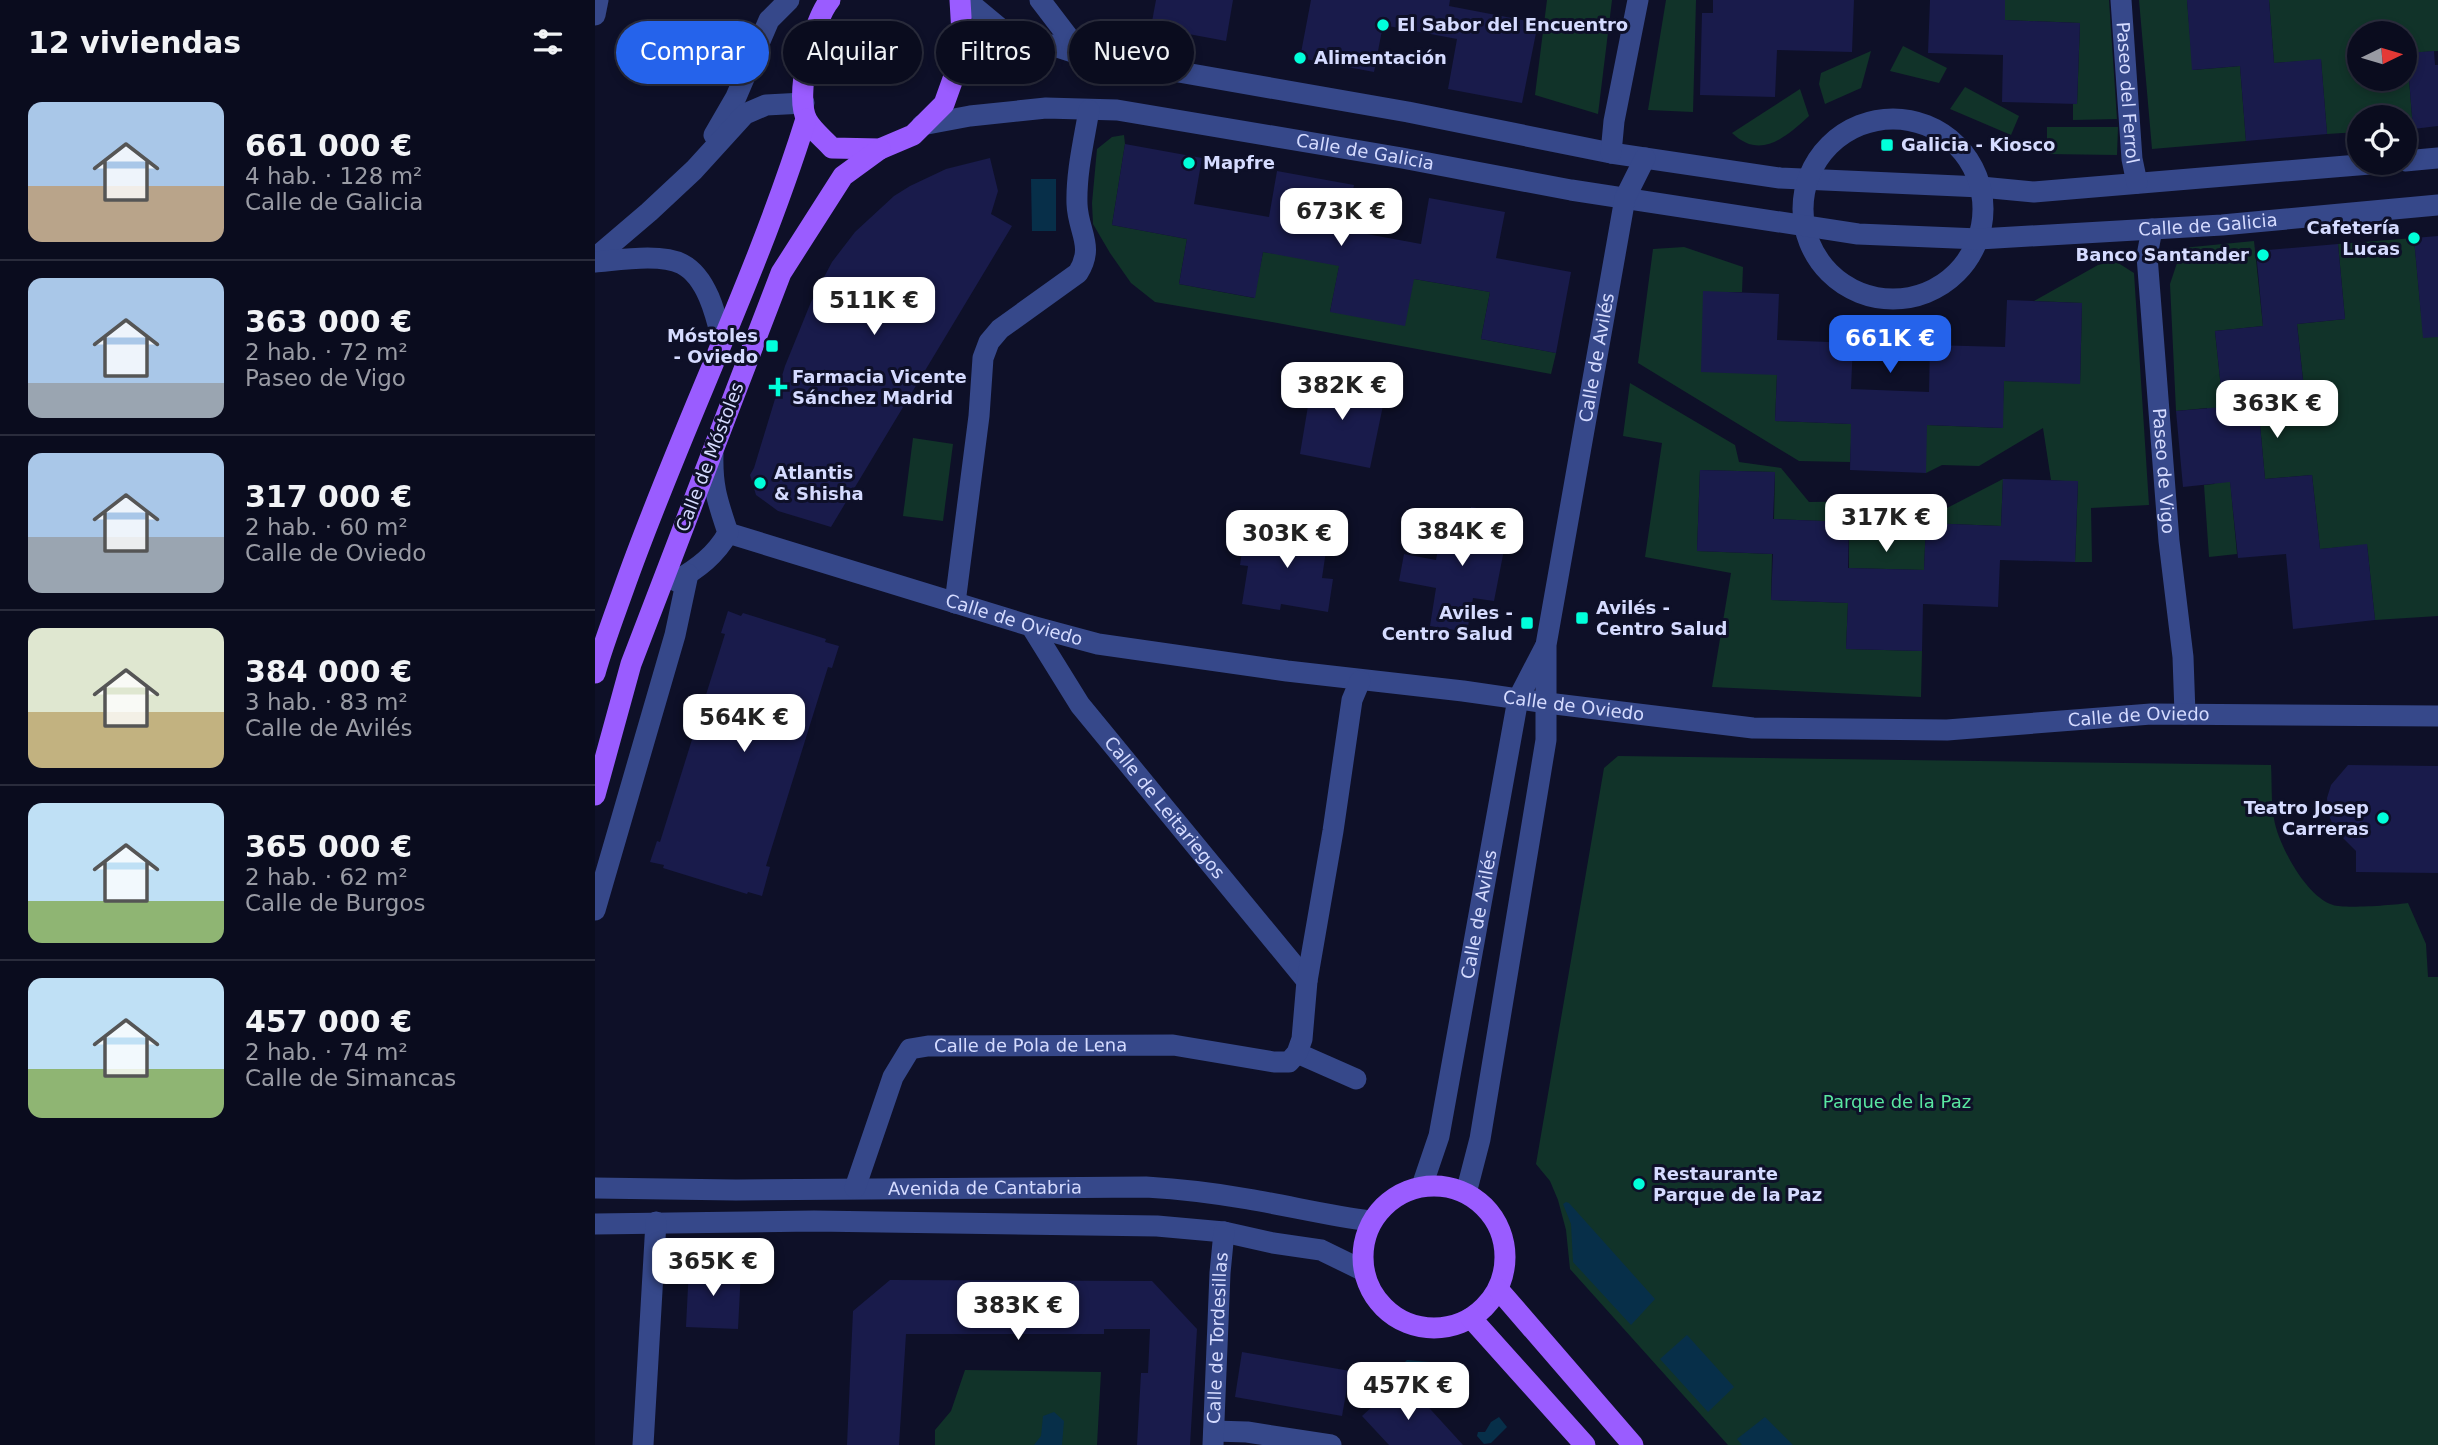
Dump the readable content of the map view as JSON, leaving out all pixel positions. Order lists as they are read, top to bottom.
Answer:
{
  "streets": {
    "main road": ["Calle de Móstoles"],
    "street": [
      "Paseo del Ferrol",
      "Calle de Galicia",
      "Calle de Avilés",
      "Paseo de Vigo",
      "Calle de Oviedo",
      "Calle de Leitariegos",
      "Calle de Pola de Lena",
      "Avenida de Cantabria",
      "Calle de Tordesillas"
    ]
  },
  "crossings": [
    ["Calle de Galicia", "Calle de Avilés"],
    ["Calle de Galicia", "Paseo de Vigo"],
    ["Calle de Avilés", "Calle de Oviedo"],
    ["Calle de Avilés", "Avenida de Cantabria"],
    ["Paseo de Vigo", "Calle de Oviedo"],
    ["Calle de Oviedo", "Calle de Leitariegos"],
    ["Calle de Pola de Lena", "Avenida de Cantabria"],
    ["Avenida de Cantabria", "Calle de Tordesillas"]
  ],
  "parks": ["Parque de la Paz"],
  "places": {
    "other": [
      "El Sabor del Encuentro",
      "Alimentación",
      "Mapfre",
      "Cafetería Lucas",
      "Banco Santander",
      "Atlantis & Shisha",
      "Teatro Josep Carreras",
      "Restaurante Parque de la Paz"
    ],
    "transit": [
      "Galicia - Kiosco",
      "Móstoles - Oviedo",
      "Avilés - Centro Salud",
      "Aviles - Centro Salud"
    ],
    "health": ["Farmacia Vicente Sánchez Madrid"]
  },
  "north": "right",
  "page": {
    "heading": "12 viviendas",
    "chip": [
      "Comprar",
      "Alquilar",
      "Filtros",
      "Nuevo"
    ],
    "list": [
      {
        "name": "661 000 €",
        "note": "4 hab. · 128 m² · Calle de Galicia"
      },
      {
        "name": "363 000 €",
        "note": "2 hab. · 72 m² · Paseo de Vigo"
      },
      {
        "name": "317 000 €",
        "note": "2 hab. · 60 m² · Calle de Oviedo"
      },
      {
        "name": "384 000 €",
        "note": "3 hab. · 83 m² · Calle de Avilés"
      },
      {
        "name": "365 000 €",
        "note": "2 hab. · 62 m² · Calle de Burgos"
      },
      {
        "name": "457 000 €",
        "note": "2 hab. · 74 m² · Calle de Simancas"
      }
    ],
    "price": [
      "673K €",
      "511K €",
      "661K €",
      "382K €",
      "363K €",
      "317K €",
      "384K €",
      "303K €",
      "564K €",
      "365K €",
      "383K €",
      "457K €"
    ]
  }
}
